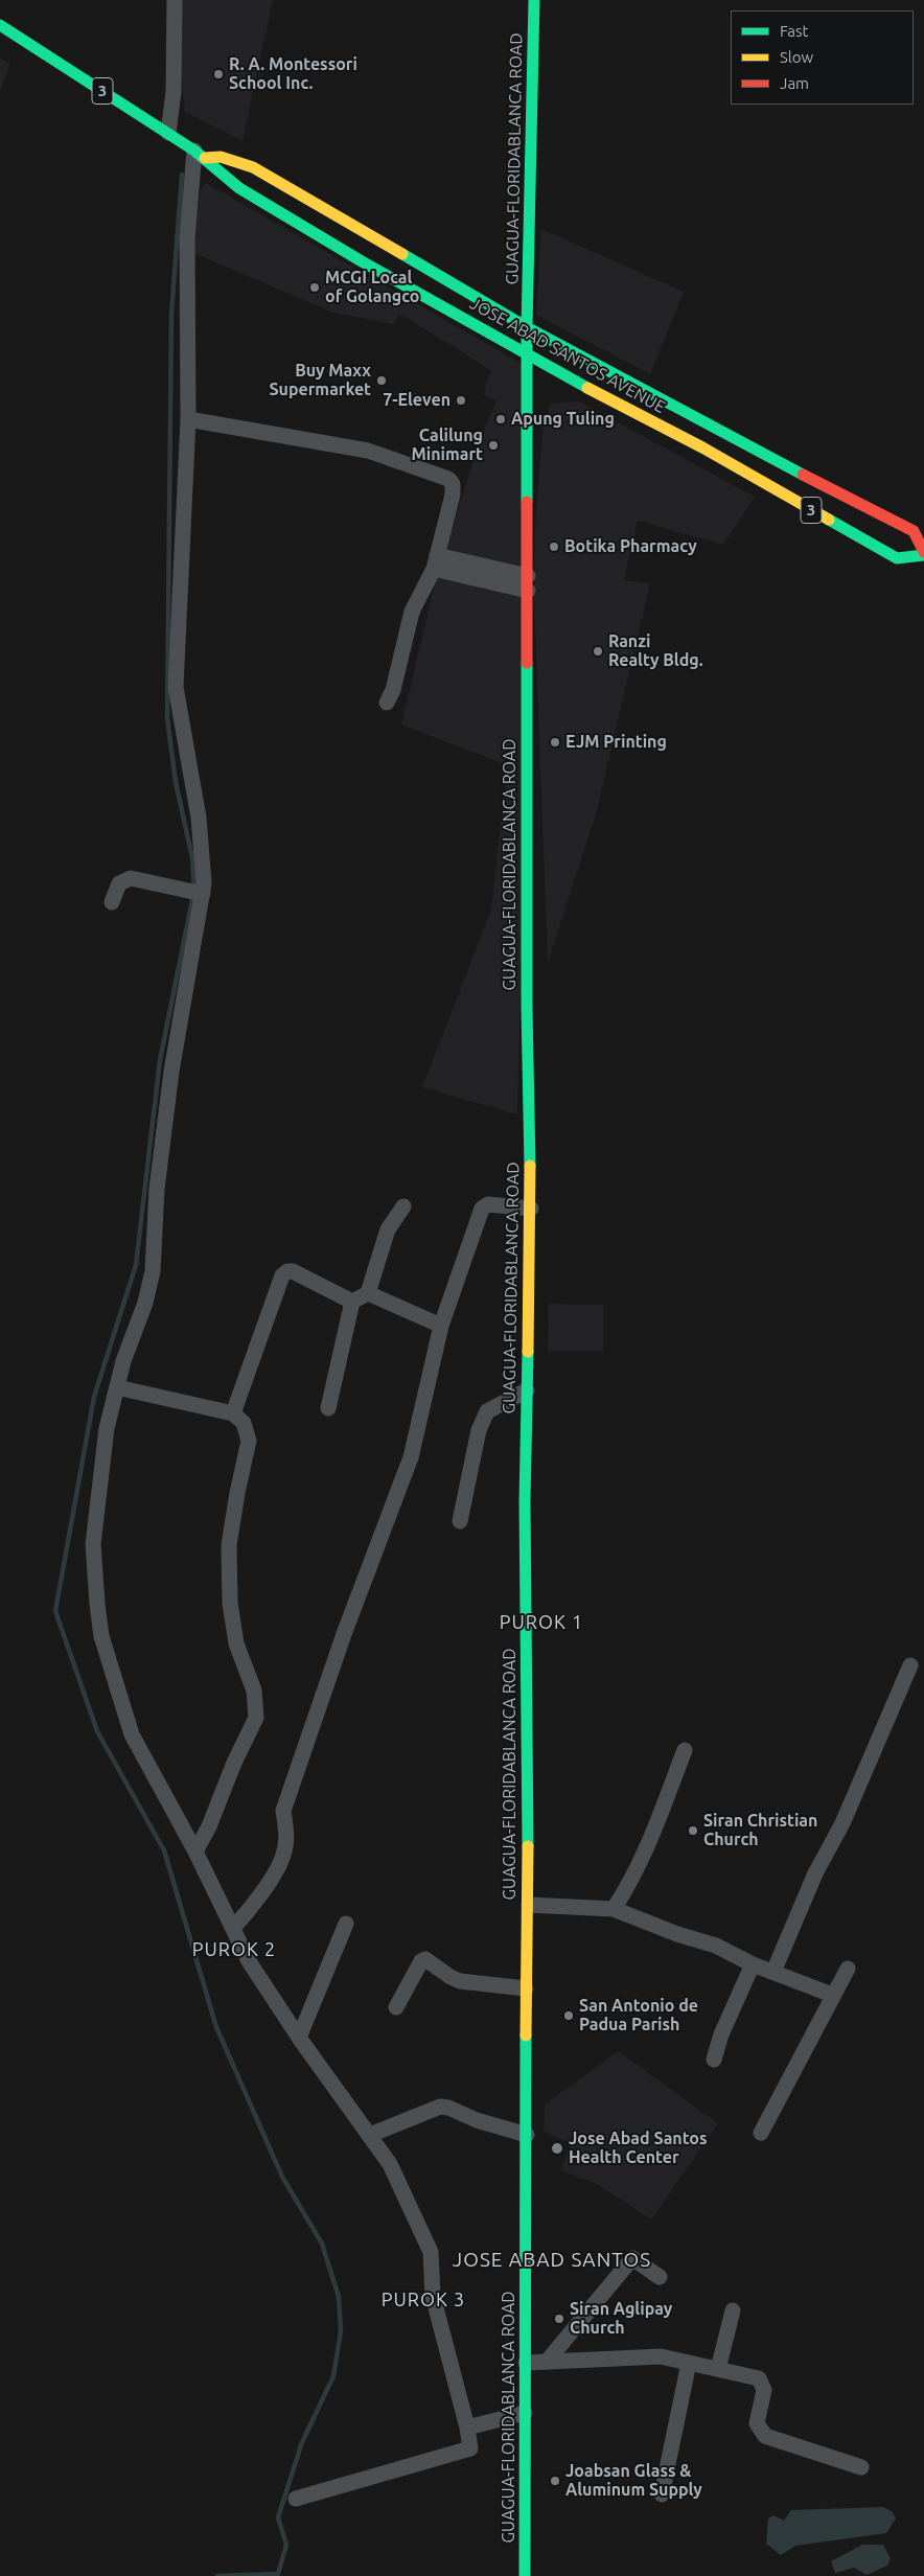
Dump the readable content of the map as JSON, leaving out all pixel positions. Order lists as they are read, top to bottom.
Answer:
{
  "streets": {
    "main road": ["3", "GUAGUA-FLORIDABLANCA ROAD", "JOSE ABAD SANTOS AVENUE"]
  },
  "crossings": [
    ["GUAGUA-FLORIDABLANCA ROAD", "JOSE ABAD SANTOS AVENUE"]
  ],
  "districts": [
    "PUROK 1",
    "PUROK 2",
    "JOSE ABAD SANTOS",
    "PUROK 3"
  ],
  "places": [
    "R. A. Montessori School Inc.",
    "MCGI Local of Golangco",
    "Buy Maxx Supermarket",
    "7-Eleven",
    "Apung Tuling",
    "Calilung Minimart",
    "Botika Pharmacy",
    "Ranzi Realty Bldg.",
    "EJM Printing",
    "Siran Christian Church",
    "San Antonio de Padua Parish",
    "Jose Abad Santos Health Center",
    "Siran Aglipay Church",
    "Joabsan Glass & Aluminum Supply"
  ],
  "legend": ["Fast", "Slow", "Jam"]
}
